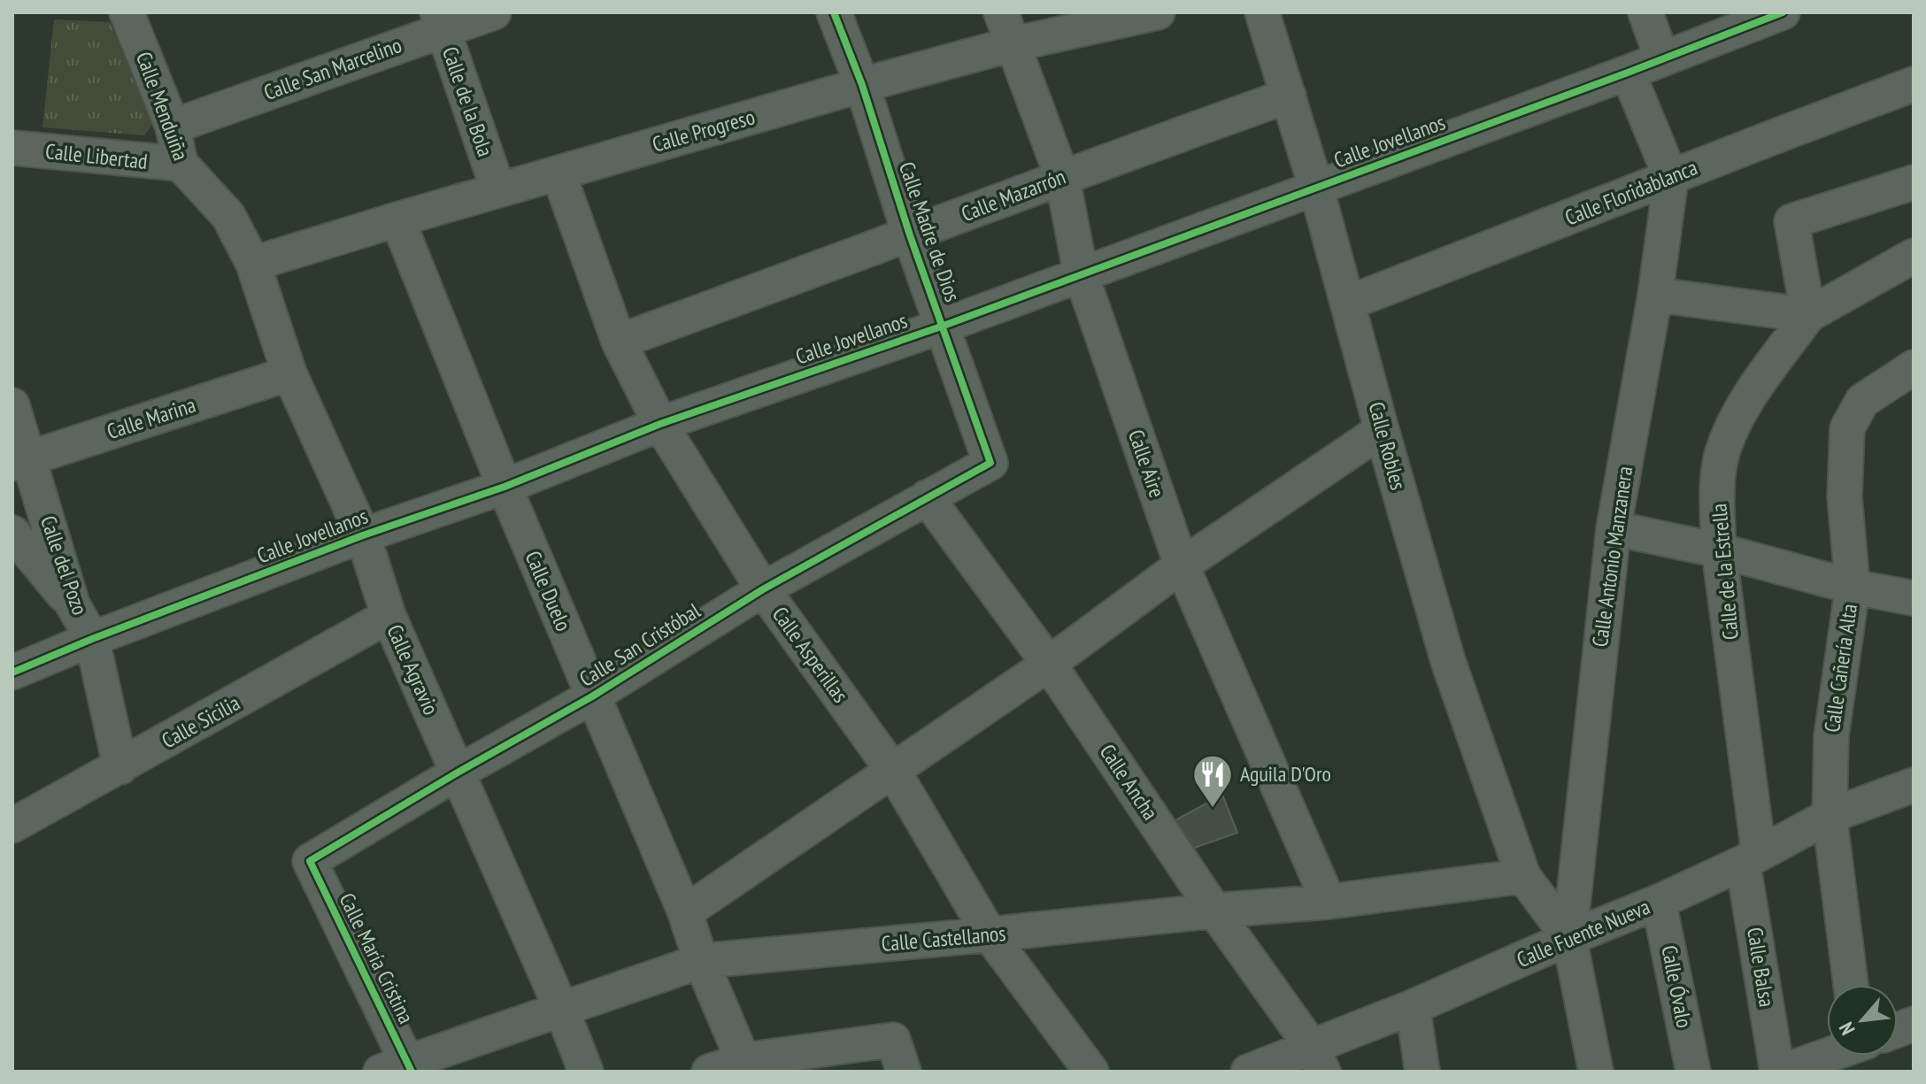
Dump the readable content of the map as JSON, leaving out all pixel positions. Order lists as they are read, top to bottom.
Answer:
{
  "streets": {
    "street": [
      "Calle San Marcelino",
      "Calle de la Bola",
      "Calle Menduiña",
      "Calle Progreso",
      "Calle Jovellanos",
      "Calle Libertad",
      "Calle Floridablanca",
      "Calle Mazarrón",
      "Calle Madre de Dios",
      "Calle Marina",
      "Calle Robles",
      "Calle Aire",
      "Calle Antonio Manzanera",
      "Calle del Pozo",
      "Calle de la Estrella",
      "Calle Duelo",
      "Calle San Cristóbal",
      "Calle Asperillas",
      "Calle Cañería Alta",
      "Calle Agravio",
      "Calle Sicilia",
      "Calle Ancha",
      "Calle Fuente Nueva",
      "Calle Castellanos",
      "Calle María Cristina",
      "Calle Balsa",
      "Calle Óvalo"
    ]
  },
  "crossings": [
    ["Calle San Marcelino", "Calle de la Bola"],
    ["Calle San Marcelino", "Calle Menduiña"],
    ["Calle de la Bola", "Calle Progreso"],
    ["Calle Menduiña", "Calle Progreso"],
    ["Calle Menduiña", "Calle Libertad"],
    ["Calle Menduiña", "Calle Agravio"],
    ["Calle Progreso", "Calle Madre de Dios"],
    ["Calle Progreso", "Calle Aire"],
    ["Calle Progreso", "Calle Duelo"],
    ["Calle Progreso", "Calle Asperillas"],
    ["Calle Progreso", "Calle Agravio"],
    ["Calle Jovellanos", "Calle Madre de Dios"],
    ["Calle Jovellanos", "Calle Robles"],
    ["Calle Jovellanos", "Calle Aire"],
    ["Calle Jovellanos", "Calle del Pozo"],
    ["Calle Jovellanos", "Calle Duelo"],
    ["Calle Jovellanos", "Calle Asperillas"],
    ["Calle Jovellanos", "Calle Agravio"],
    ["Calle Floridablanca", "Calle Robles"],
    ["Calle Floridablanca", "Calle Antonio Manzanera"],
    ["Calle Mazarrón", "Calle Madre de Dios"],
    ["Calle Mazarrón", "Calle Robles"],
    ["Calle Mazarrón", "Calle Aire"],
    ["Calle Mazarrón", "Calle Asperillas"],
    ["Calle Madre de Dios", "Calle San Cristóbal"],
    ["Calle Marina", "Calle del Pozo"],
    ["Calle Marina", "Calle Agravio"],
    ["Calle Robles", "Calle Antonio Manzanera"],
    ["Calle Robles", "Calle Fuente Nueva"],
    ["Calle Robles", "Calle Castellanos"],
    ["Calle Aire", "Calle Castellanos"],
    ["Calle Antonio Manzanera", "Calle Fuente Nueva"],
    ["Calle del Pozo", "Calle Sicilia"],
    ["Calle de la Estrella", "Calle Fuente Nueva"],
    ["Calle de la Estrella", "Calle Balsa"],
    ["Calle Duelo", "Calle San Cristóbal"],
    ["Calle Duelo", "Calle Castellanos"],
    ["Calle San Cristóbal", "Calle Asperillas"],
    ["Calle San Cristóbal", "Calle Agravio"],
    ["Calle San Cristóbal", "Calle Ancha"],
    ["Calle San Cristóbal", "Calle María Cristina"],
    ["Calle Asperillas", "Calle Castellanos"],
    ["Calle Cañería Alta", "Calle Fuente Nueva"],
    ["Calle Agravio", "Calle Sicilia"],
    ["Calle Agravio", "Calle Castellanos"],
    ["Calle Ancha", "Calle Fuente Nueva"],
    ["Calle Ancha", "Calle Castellanos"],
    ["Calle Fuente Nueva", "Calle Balsa"],
    ["Calle Fuente Nueva", "Calle Óvalo"],
    ["Calle Castellanos", "Calle María Cristina"]
  ],
  "places": {
    "restaurant": ["Aguila D'Oro"]
  },
  "north": "bottom left"
}
